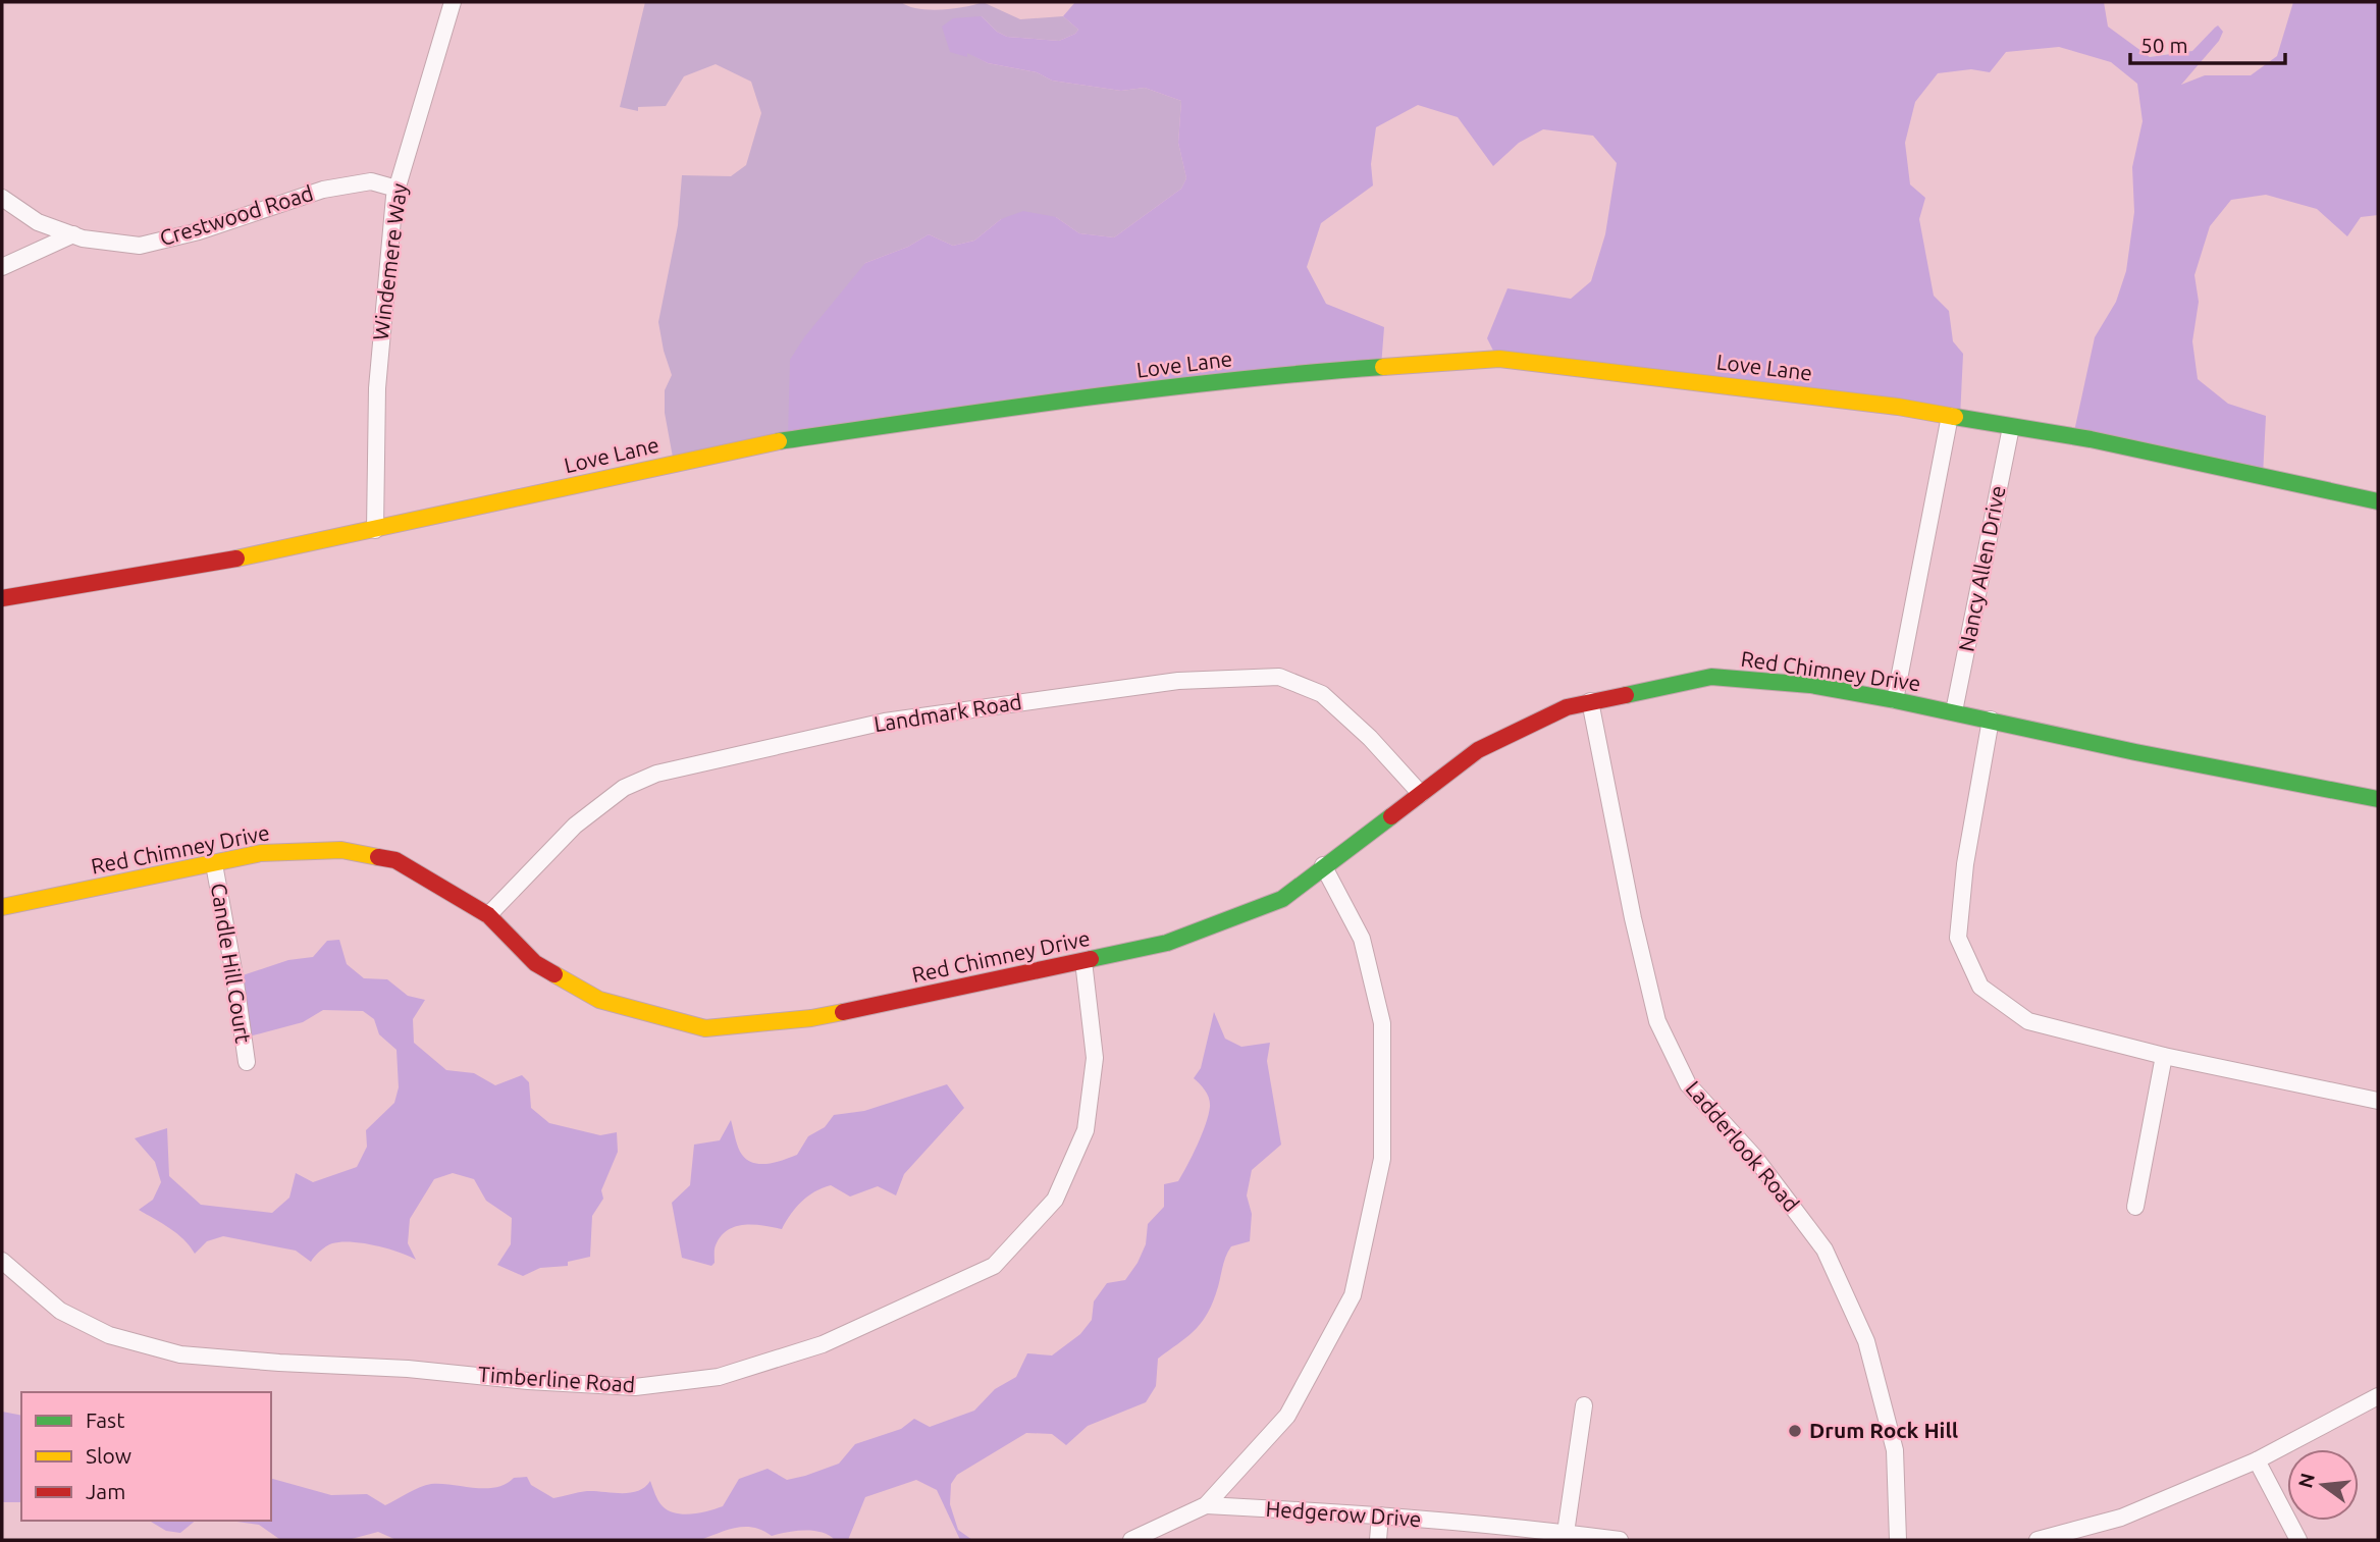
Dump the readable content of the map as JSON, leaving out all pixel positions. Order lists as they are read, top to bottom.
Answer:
{
  "streets": {
    "street": [
      "Crestwood Road",
      "Windemere Way",
      "Love Lane",
      "Nancy Allen Drive",
      "Red Chimney Drive",
      "Landmark Road",
      "Candle Hill Court",
      "Ladderlook Road",
      "Timberline Road",
      "Hedgerow Drive"
    ]
  },
  "crossings": [
    ["Crestwood Road", "Windemere Way"],
    ["Windemere Way", "Love Lane"],
    ["Love Lane", "Nancy Allen Drive"],
    ["Nancy Allen Drive", "Red Chimney Drive"],
    ["Red Chimney Drive", "Landmark Road"],
    ["Red Chimney Drive", "Candle Hill Court"],
    ["Red Chimney Drive", "Ladderlook Road"],
    ["Red Chimney Drive", "Timberline Road"]
  ],
  "places": ["Drum Rock Hill"],
  "legend": ["Fast", "Slow", "Jam"],
  "scale_bar": "50 m",
  "north": "left"
}
